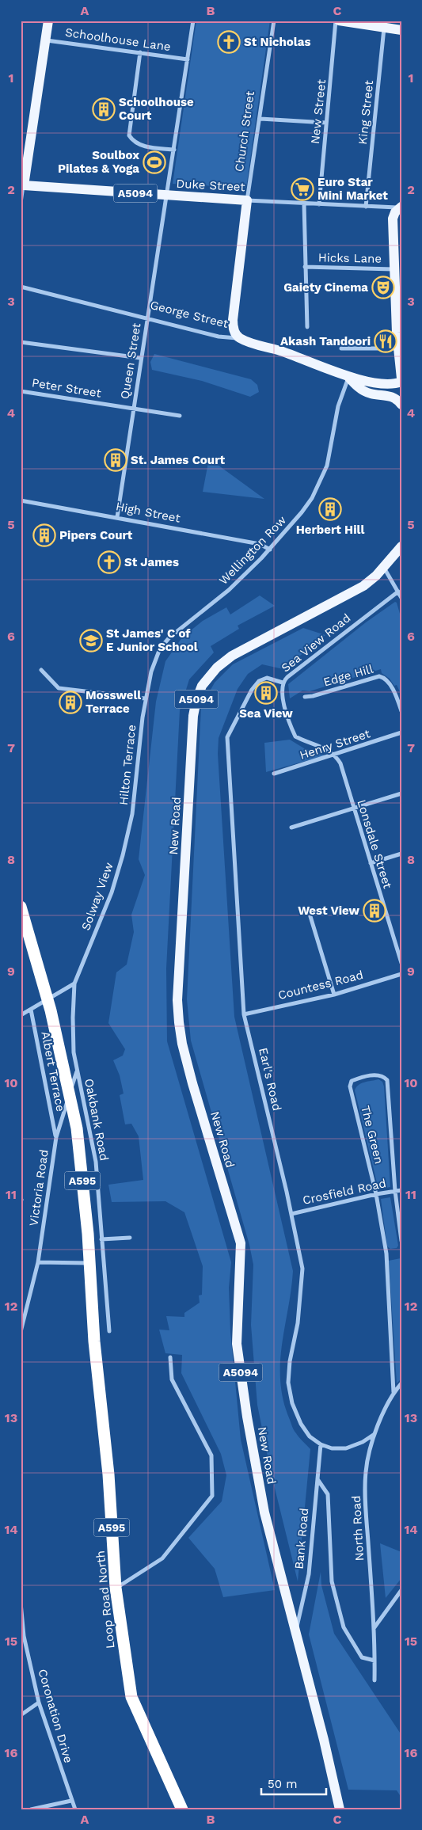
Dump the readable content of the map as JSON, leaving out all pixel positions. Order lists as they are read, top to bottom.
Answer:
{
  "streets": {
    "highway": ["A595", "Loop Road North"],
    "main road": [
      "Church Street",
      "Duke Street",
      "A5094",
      "George Street",
      "New Road"
    ],
    "street": [
      "Schoolhouse Lane",
      "New Street",
      "King Street",
      "Hicks Lane",
      "Queen Street",
      "Peter Street",
      "High Street",
      "Wellington Row",
      "Sea View Road",
      "Edge Hill",
      "Henry Street",
      "Hilton Terrace",
      "Lonsdale Street",
      "Solway View",
      "Countess Road",
      "Albert Terrace",
      "Earl's Road",
      "Oakbank Road",
      "The Green",
      "Victoria Road",
      "Crosfield Road",
      "North Road",
      "Bank Road",
      "Coronation Drive"
    ]
  },
  "crossings": [
    ["Schoolhouse Lane", "Queen Street"],
    ["New Street", "Duke Street"],
    ["King Street", "Duke Street"],
    ["Church Street", "Duke Street"],
    ["Church Street", "George Street"],
    ["Duke Street", "Queen Street"],
    ["A5094", "New Road"],
    ["George Street", "Queen Street"],
    ["George Street", "Wellington Row"],
    ["Queen Street", "Peter Street"],
    ["Queen Street", "High Street"],
    ["High Street", "Wellington Row"],
    ["Wellington Row", "Hilton Terrace"],
    ["Sea View Road", "Henry Street"],
    ["Sea View Road", "Lonsdale Street"],
    ["Sea View Road", "Earl's Road"],
    ["Henry Street", "Lonsdale Street"],
    ["Hilton Terrace", "Solway View"],
    ["New Road", "Bank Road"],
    ["Solway View", "Oakbank Road"],
    ["Countess Road", "Earl's Road"],
    ["Albert Terrace", "Victoria Road"],
    ["Earl's Road", "Crosfield Road"],
    ["Earl's Road", "Bank Road"],
    ["Oakbank Road", "Victoria Road"],
    ["The Green", "Crosfield Road"],
    ["The Green", "North Road"]
  ],
  "places": {
    "church": ["St Nicholas", "St James"],
    "building": [
      "Schoolhouse Court",
      "St. James Court",
      "Herbert Hill",
      "Pipers Court",
      "Sea View",
      "Mosswell Terrace",
      "West View"
    ],
    "sports": ["Soulbox Pilates & Yoga"],
    "supermarket": ["Euro Star Mini Market"],
    "theatre": ["Gaiety Cinema"],
    "restaurant": ["Akash Tandoori"],
    "school or university": ["St James' C of E Junior School"]
  },
  "scale_bar": "50 m",
  "grid": {
    "columns": ["A", "B", "C"],
    "rows": [
      "1",
      "2",
      "3",
      "4",
      "5",
      "6",
      "7",
      "8",
      "9",
      "10",
      "11",
      "12",
      "13",
      "14",
      "15",
      "16"
    ]
  }
}
